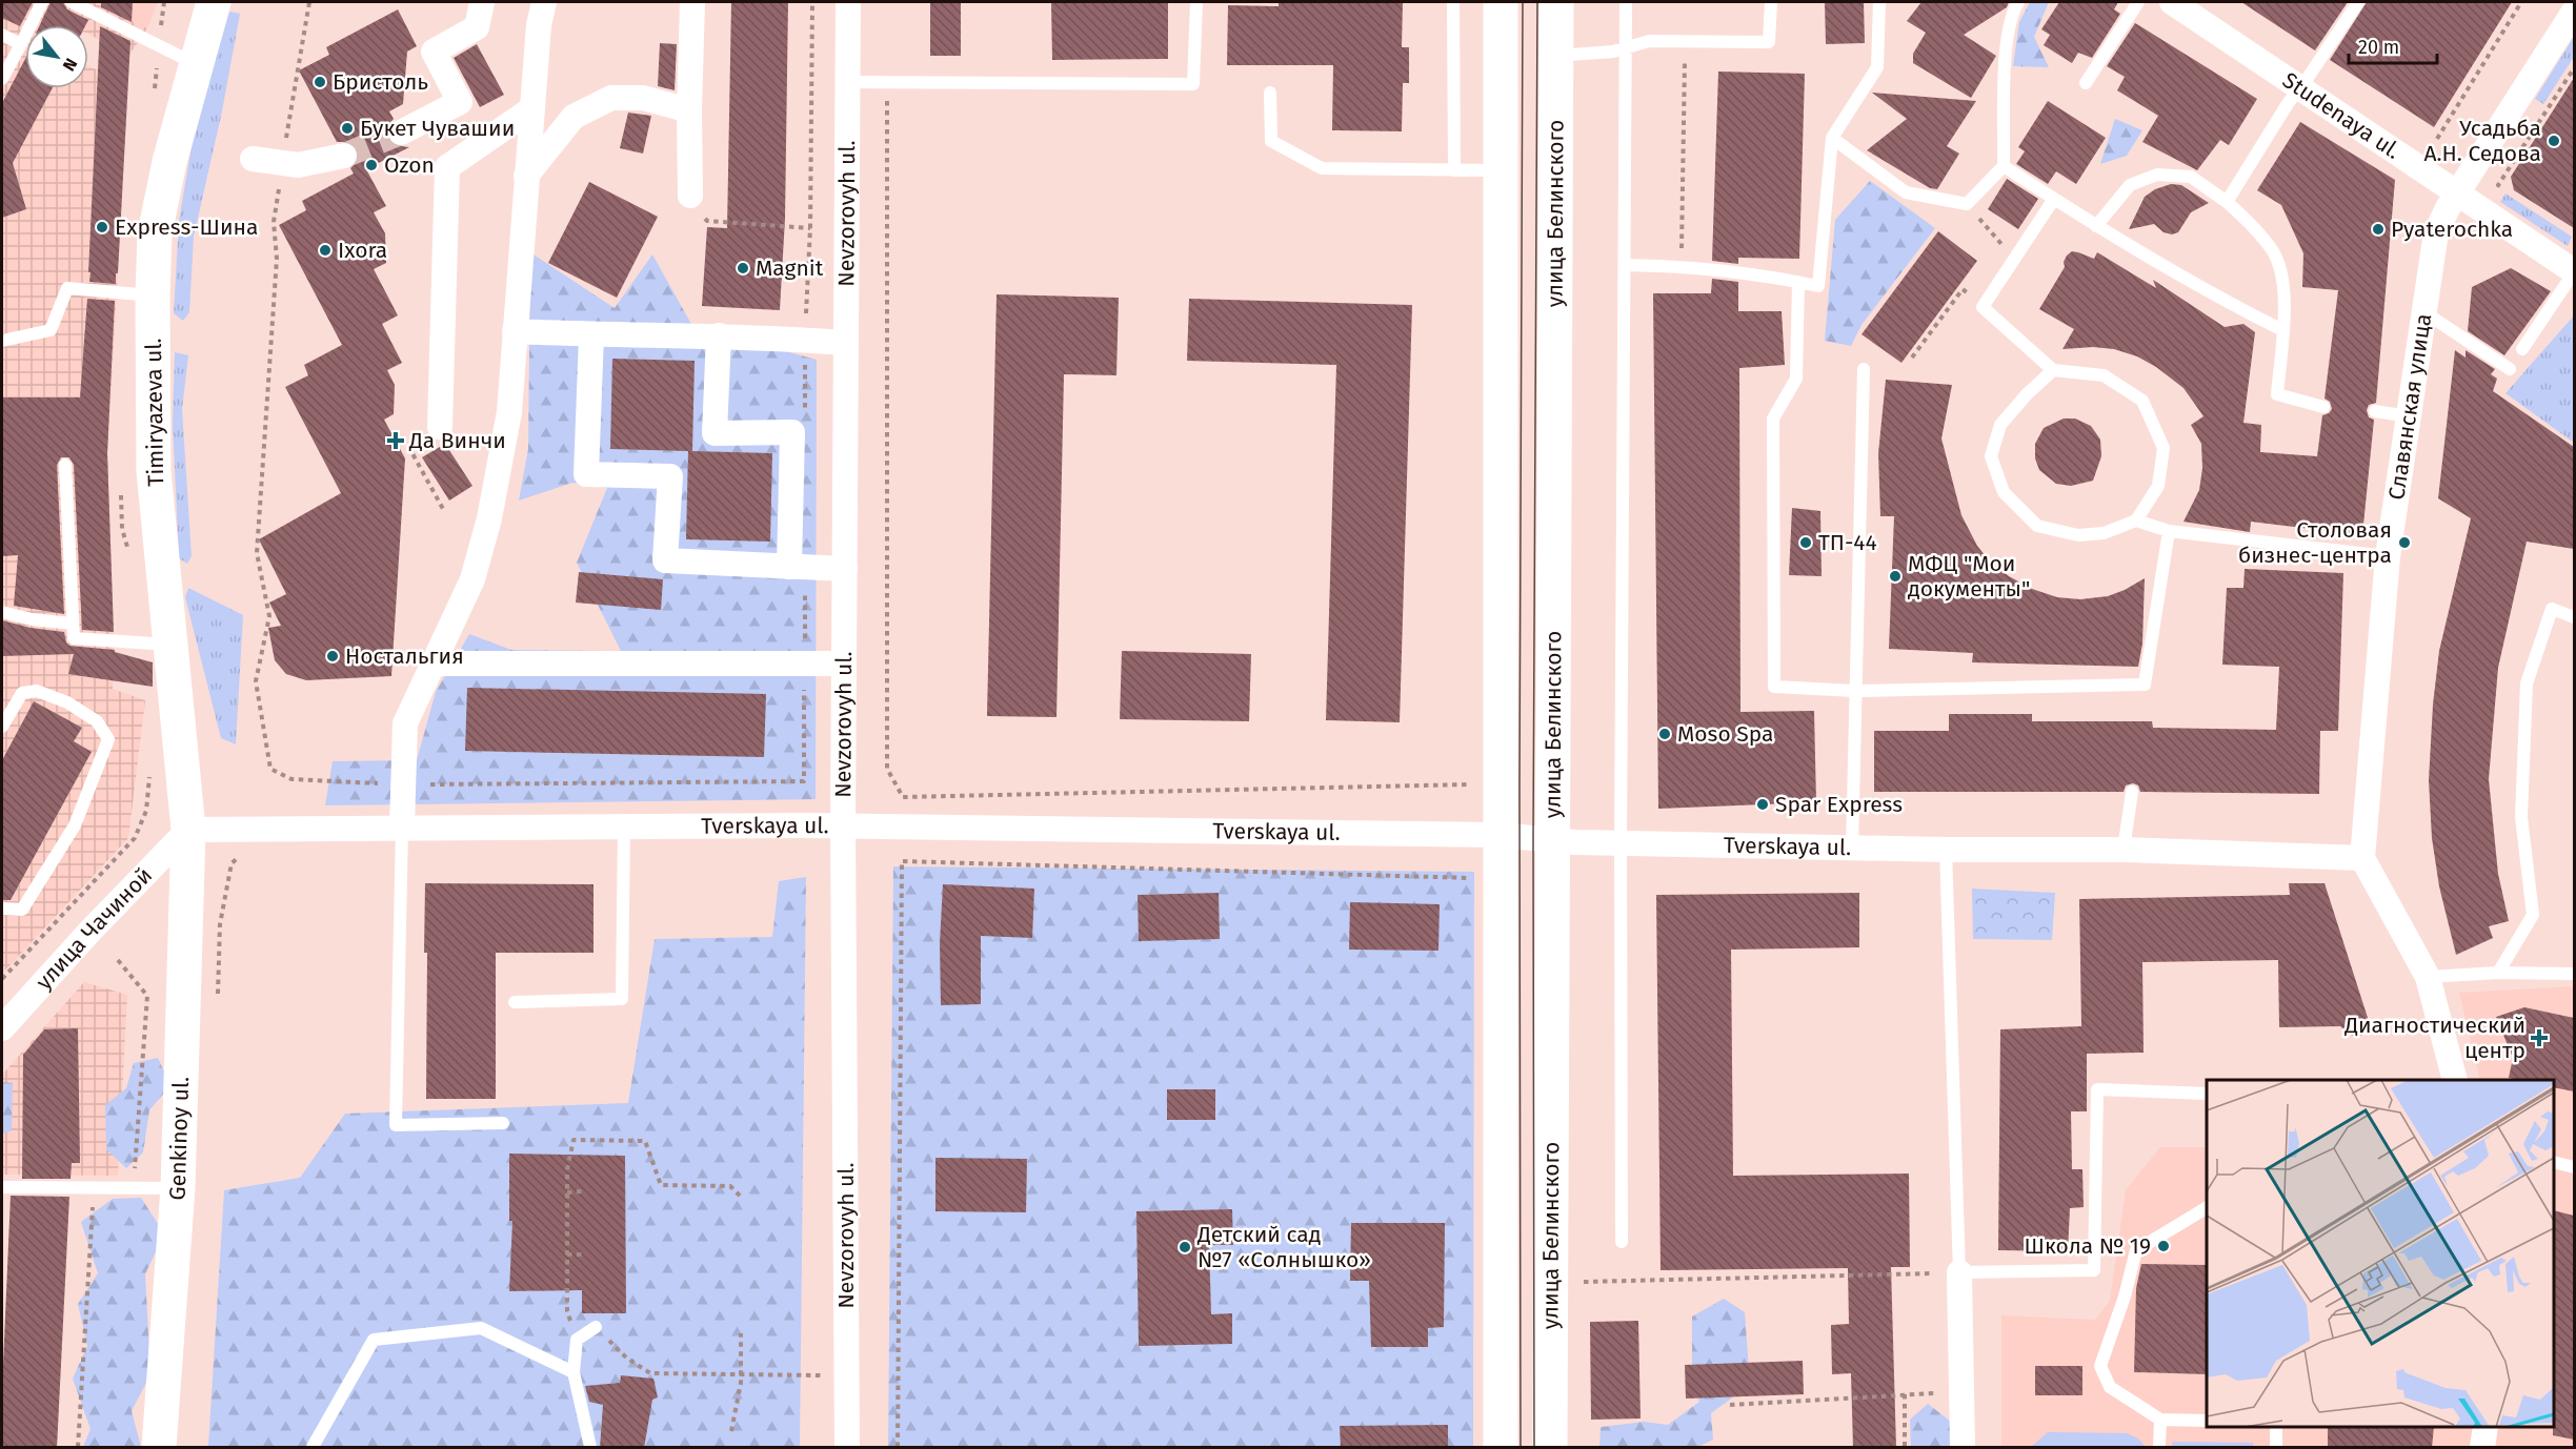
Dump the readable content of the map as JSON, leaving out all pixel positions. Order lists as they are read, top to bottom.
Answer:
{
  "streets": {
    "main road": ["улица Белинского", "Timiryazeva ul.", "Genkinoy ul."],
    "street": [
      "Studenaya ul.",
      "Nevzorovyh ul.",
      "Славянская улица",
      "Tverskaya ul.",
      "улица Чачиной"
    ]
  },
  "crossings": [
    ["Studenaya ul.", "Славянская улица"],
    ["Nevzorovyh ul.", "Tverskaya ul."],
    ["улица Белинского", "Tverskaya ul."],
    ["Славянская улица", "Tverskaya ul."],
    ["Timiryazeva ul.", "Tverskaya ul."],
    ["Timiryazeva ul.", "улица Чачиной"],
    ["Timiryazeva ul.", "Genkinoy ul."],
    ["Tverskaya ul.", "улица Чачиной"],
    ["Tverskaya ul.", "Genkinoy ul."],
    ["улица Чачиной", "Genkinoy ul."]
  ],
  "places": {
    "other": [
      "Бристоль",
      "Букет Чувашии",
      "Усадьба А.Н. Седова",
      "Ozon",
      "Express-Шина",
      "Pyaterochka",
      "Ixora",
      "Magnit",
      "ТП-44",
      "Столовая бизнес-центра",
      "МФЦ \"Мои документы\"",
      "Ностальгия",
      "Moso Spa",
      "Spar Express",
      "Школа № 19",
      "Детский сад №7 «Солнышко»"
    ],
    "health": ["Да Винчи", "Диагностический центр"]
  },
  "scale_bar": "20 m",
  "north": "bottom right"
}
